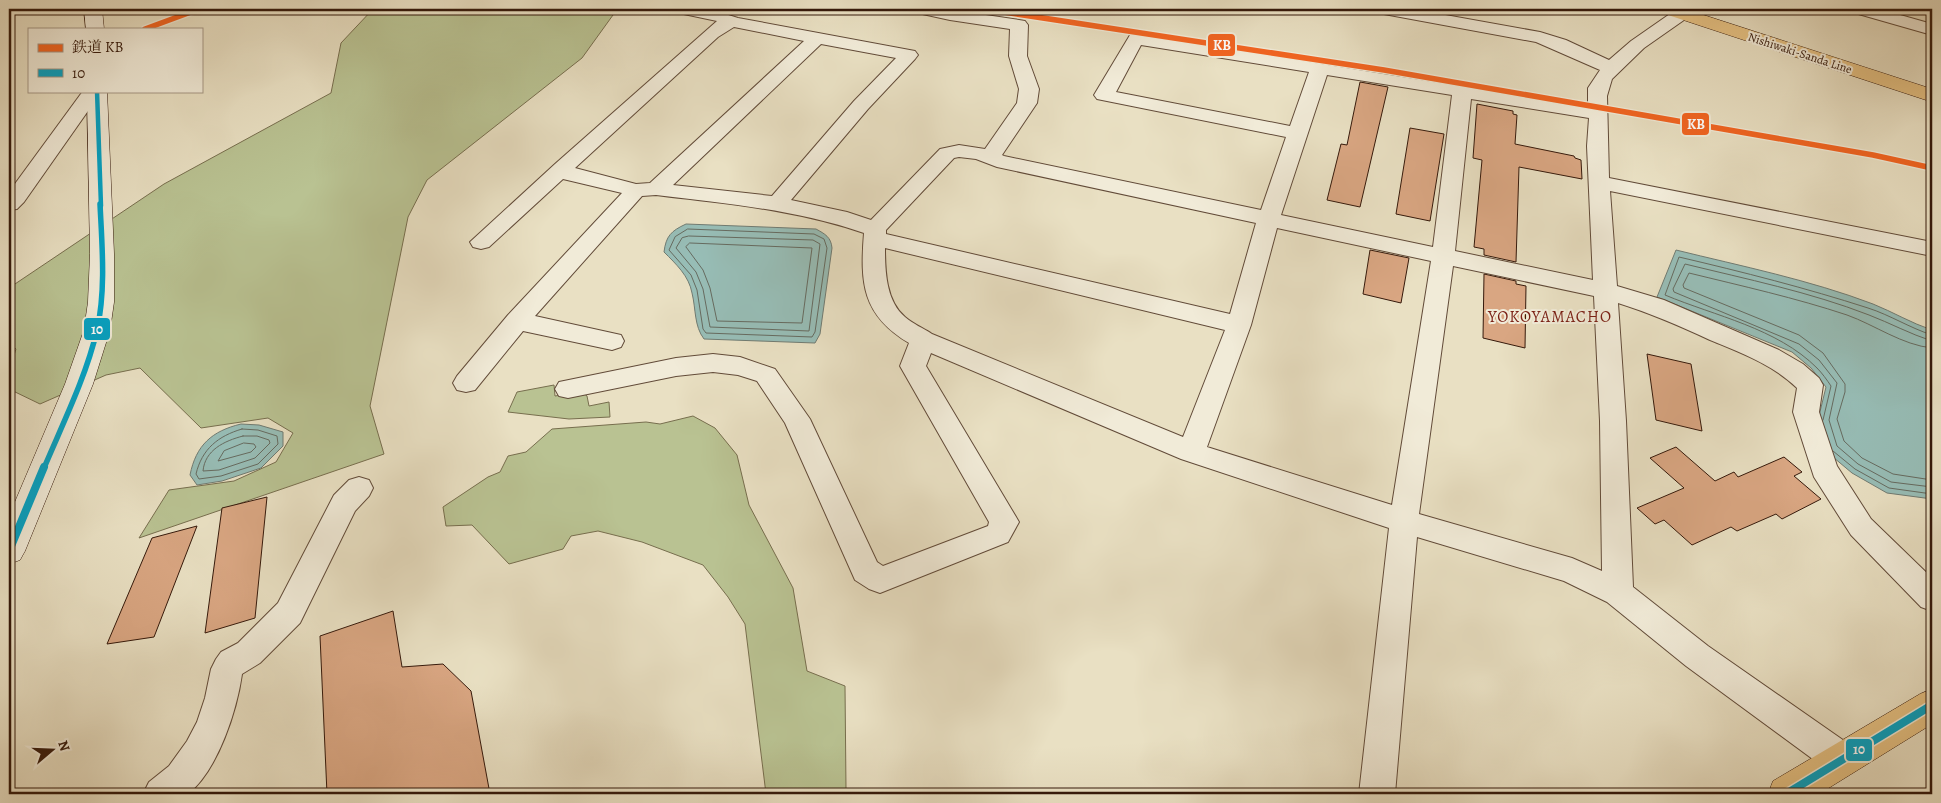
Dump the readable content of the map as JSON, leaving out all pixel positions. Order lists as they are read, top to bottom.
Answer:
{
  "streets": {
    "main road": ["Nishiwaki-Sanda Line"]
  },
  "districts": ["YOKOYAMACHO"],
  "lines": ["rail line KB", "transit line 10"],
  "legend": ["鉄道 KB", "10"],
  "north": "right"
}
